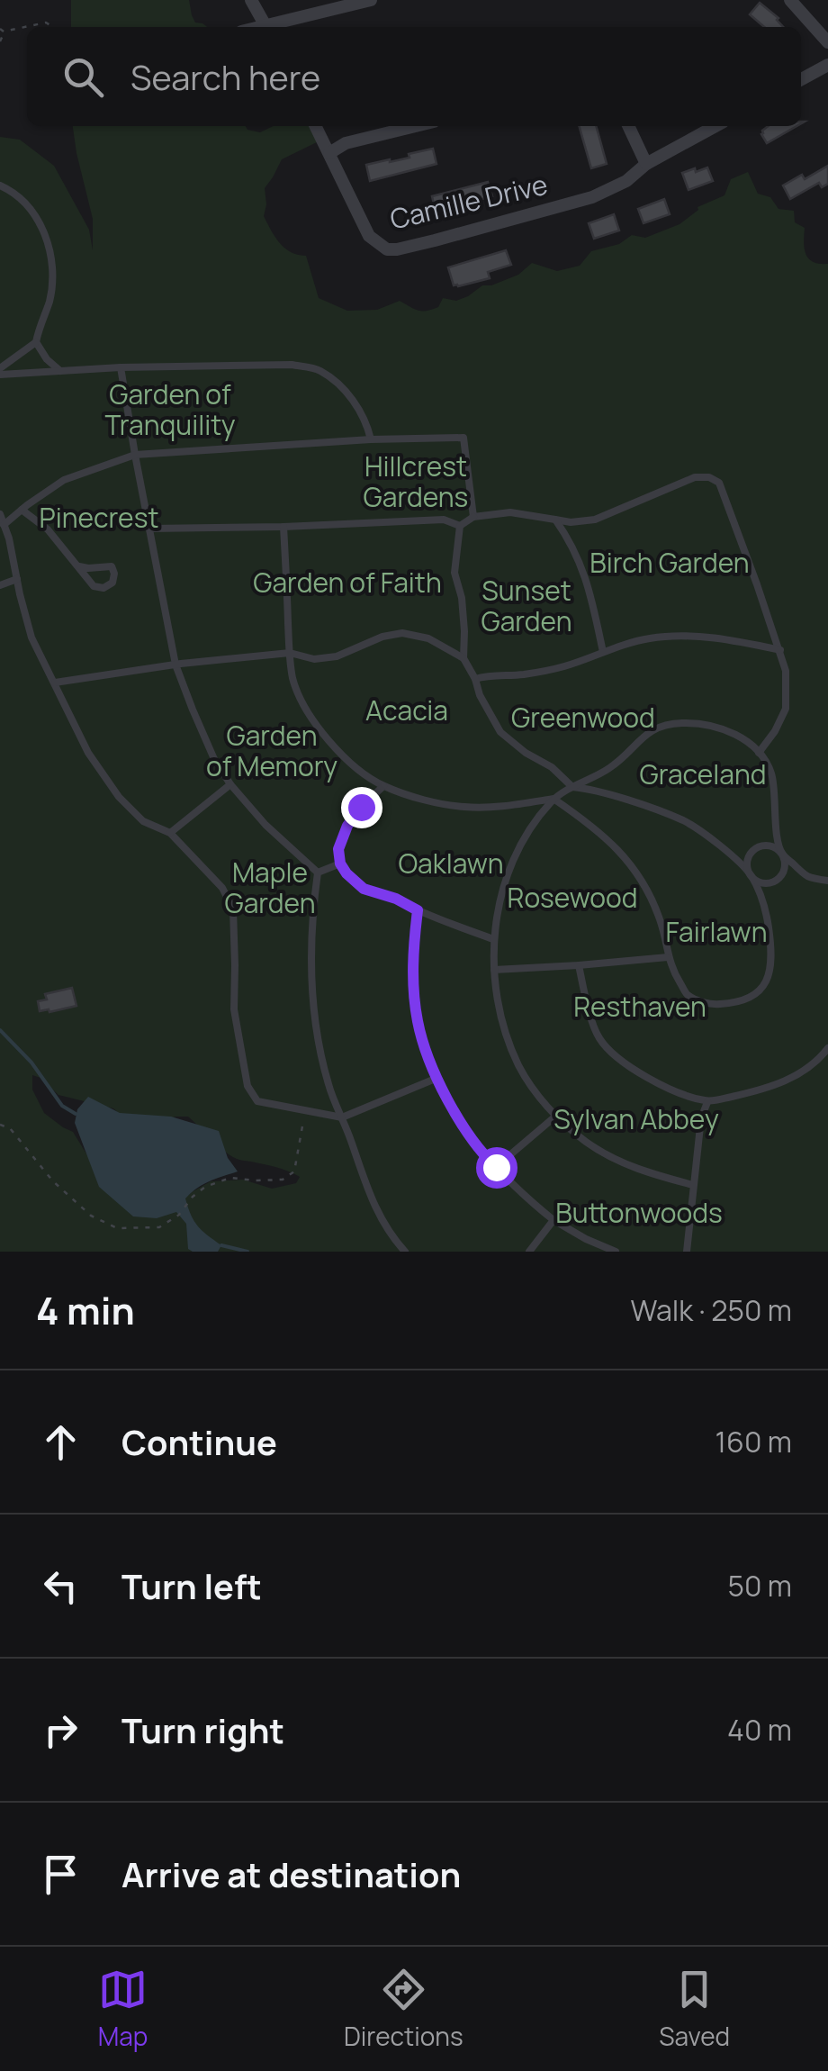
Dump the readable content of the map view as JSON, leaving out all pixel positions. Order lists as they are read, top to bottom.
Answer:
{
  "streets": {
    "street": ["Camille Drive"]
  },
  "parks": [
    "Garden of Tranquility",
    "Hillcrest Gardens",
    "Pinecrest",
    "Birch Garden",
    "Garden of Faith",
    "Sunset Garden",
    "Acacia",
    "Greenwood",
    "Garden of Memory",
    "Graceland",
    "Oaklawn",
    "Maple Garden",
    "Rosewood",
    "Fairlawn",
    "Resthaven",
    "Sylvan Abbey",
    "Buttonwoods"
  ],
  "page": {
    "search": "Search here",
    "heading": ["4 min", "Walk · 250 m"],
    "list": [
      ["Continue", "160 m"],
      ["Turn left", "50 m"],
      ["Turn right", "40 m"],
      "Arrive at destination"
    ],
    "nav": ["Map", "Directions", "Saved"]
  }
}
